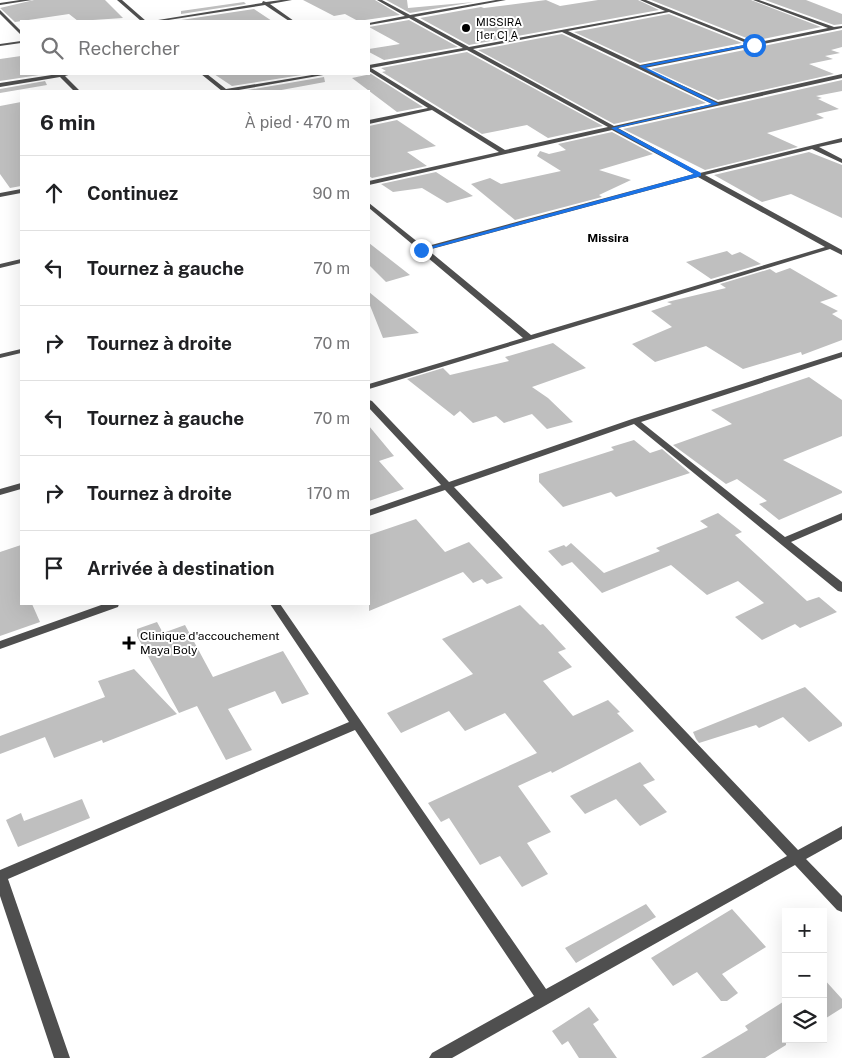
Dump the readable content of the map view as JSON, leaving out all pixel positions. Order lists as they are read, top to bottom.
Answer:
{
  "districts": ["Missira"],
  "places": {
    "other": ["MISSIRA [1er C] A"],
    "health": ["Clinique d'accouchement Maya Boly"]
  },
  "page": {
    "search": "Rechercher",
    "heading": ["6 min", "À pied · 470 m"],
    "list": [
      ["Continuez", "90 m"],
      ["Tournez à gauche", "70 m"],
      ["Tournez à droite", "70 m"],
      ["Tournez à gauche", "70 m"],
      ["Tournez à droite", "170 m"],
      "Arrivée à destination"
    ],
    "map_buttons": ["+", "−"]
  }
}
